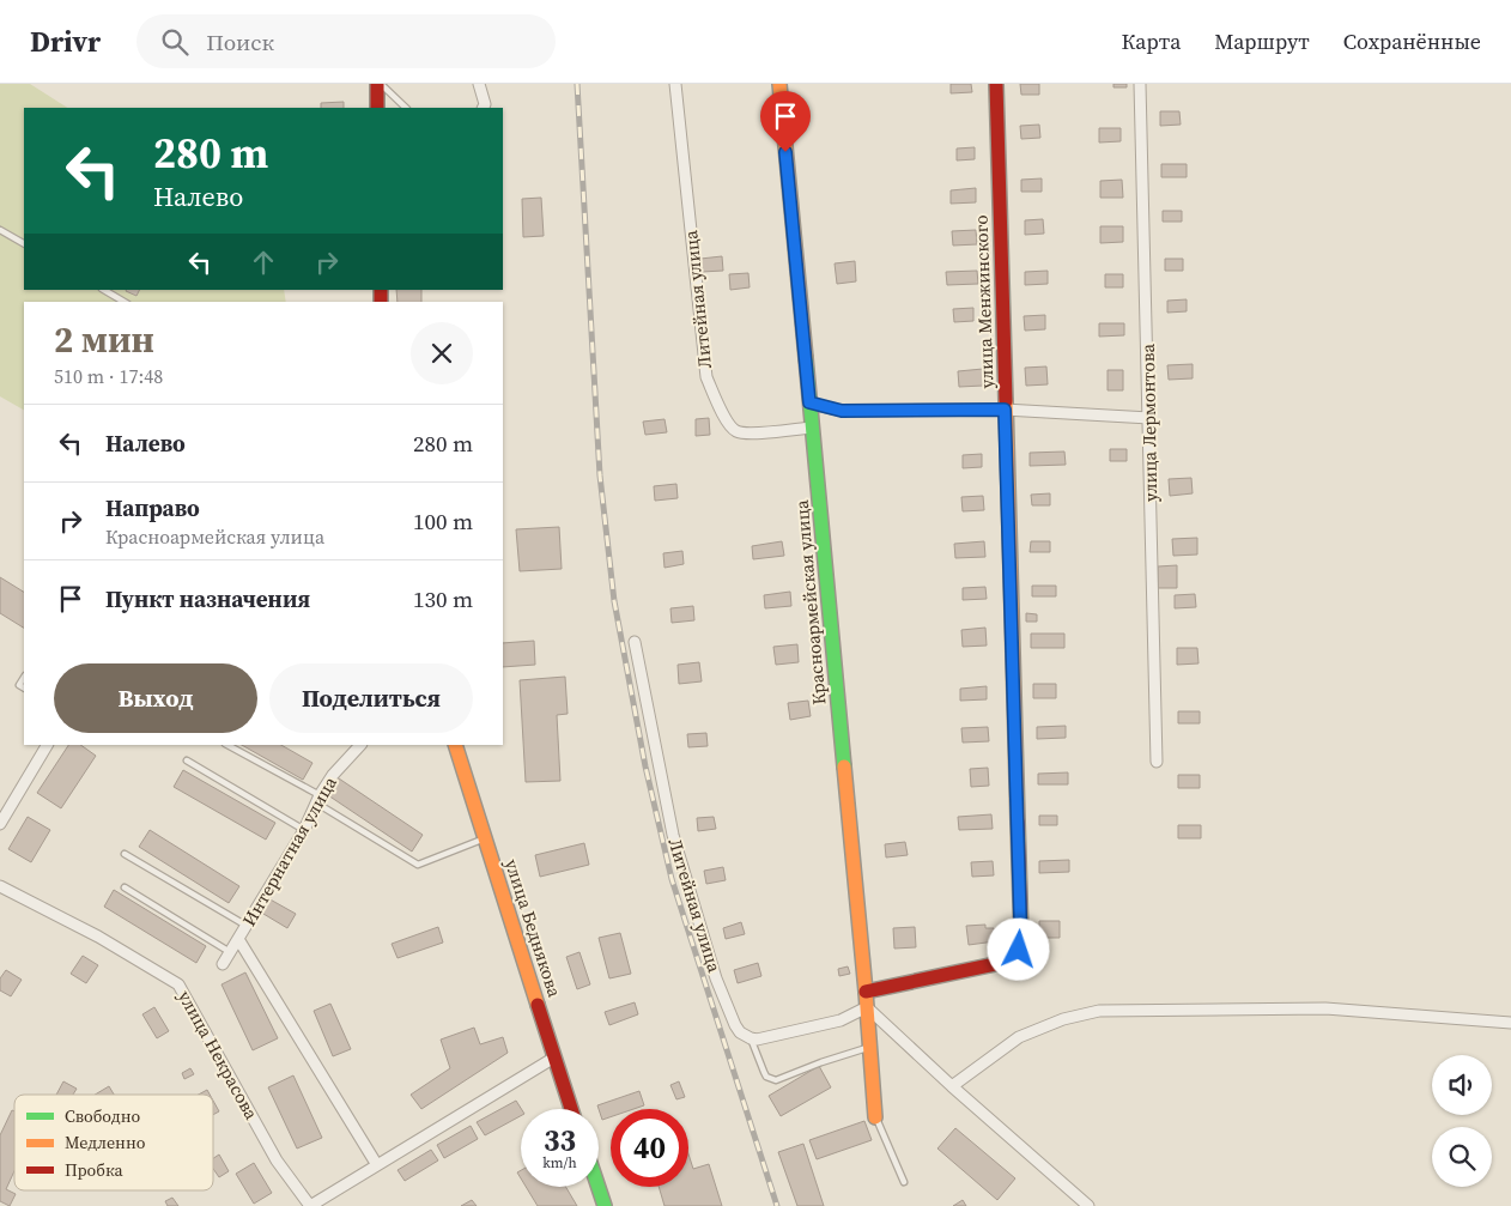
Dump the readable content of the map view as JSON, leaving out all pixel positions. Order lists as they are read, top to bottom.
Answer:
{
  "streets": {
    "street": [
      "Литейная улица",
      "улица Менжинского",
      "улица Лермонтова",
      "Красноармейская улица",
      "Интернатная улица",
      "улица Беднякова",
      "улица Некрасова"
    ]
  },
  "crossings": [
    ["Литейная улица", "Красноармейская улица"],
    ["улица Менжинского", "Красноармейская улица"],
    ["улица Беднякова", "улица Некрасова"]
  ],
  "legend": ["Свободно", "Медленно", "Пробка"],
  "page": {
    "header": "Drivr",
    "search": "Поиск",
    "nav": ["Карта", "Маршрут", "Сохранённые"],
    "turn": ["280 m", "Налево"],
    "heading": ["2 мин", "510 m · 17:48"],
    "list": [
      {
        "name": "Налево",
        "value": "280 m"
      },
      {
        "name": "Направо",
        "note": "Красноармейская улица",
        "value": "100 m"
      },
      {
        "name": "Пункт назначения",
        "value": "130 m"
      }
    ],
    "buttons": ["Выход", "Поделиться"],
    "speed": "33 km/h",
    "limit": "40"
  }
}
